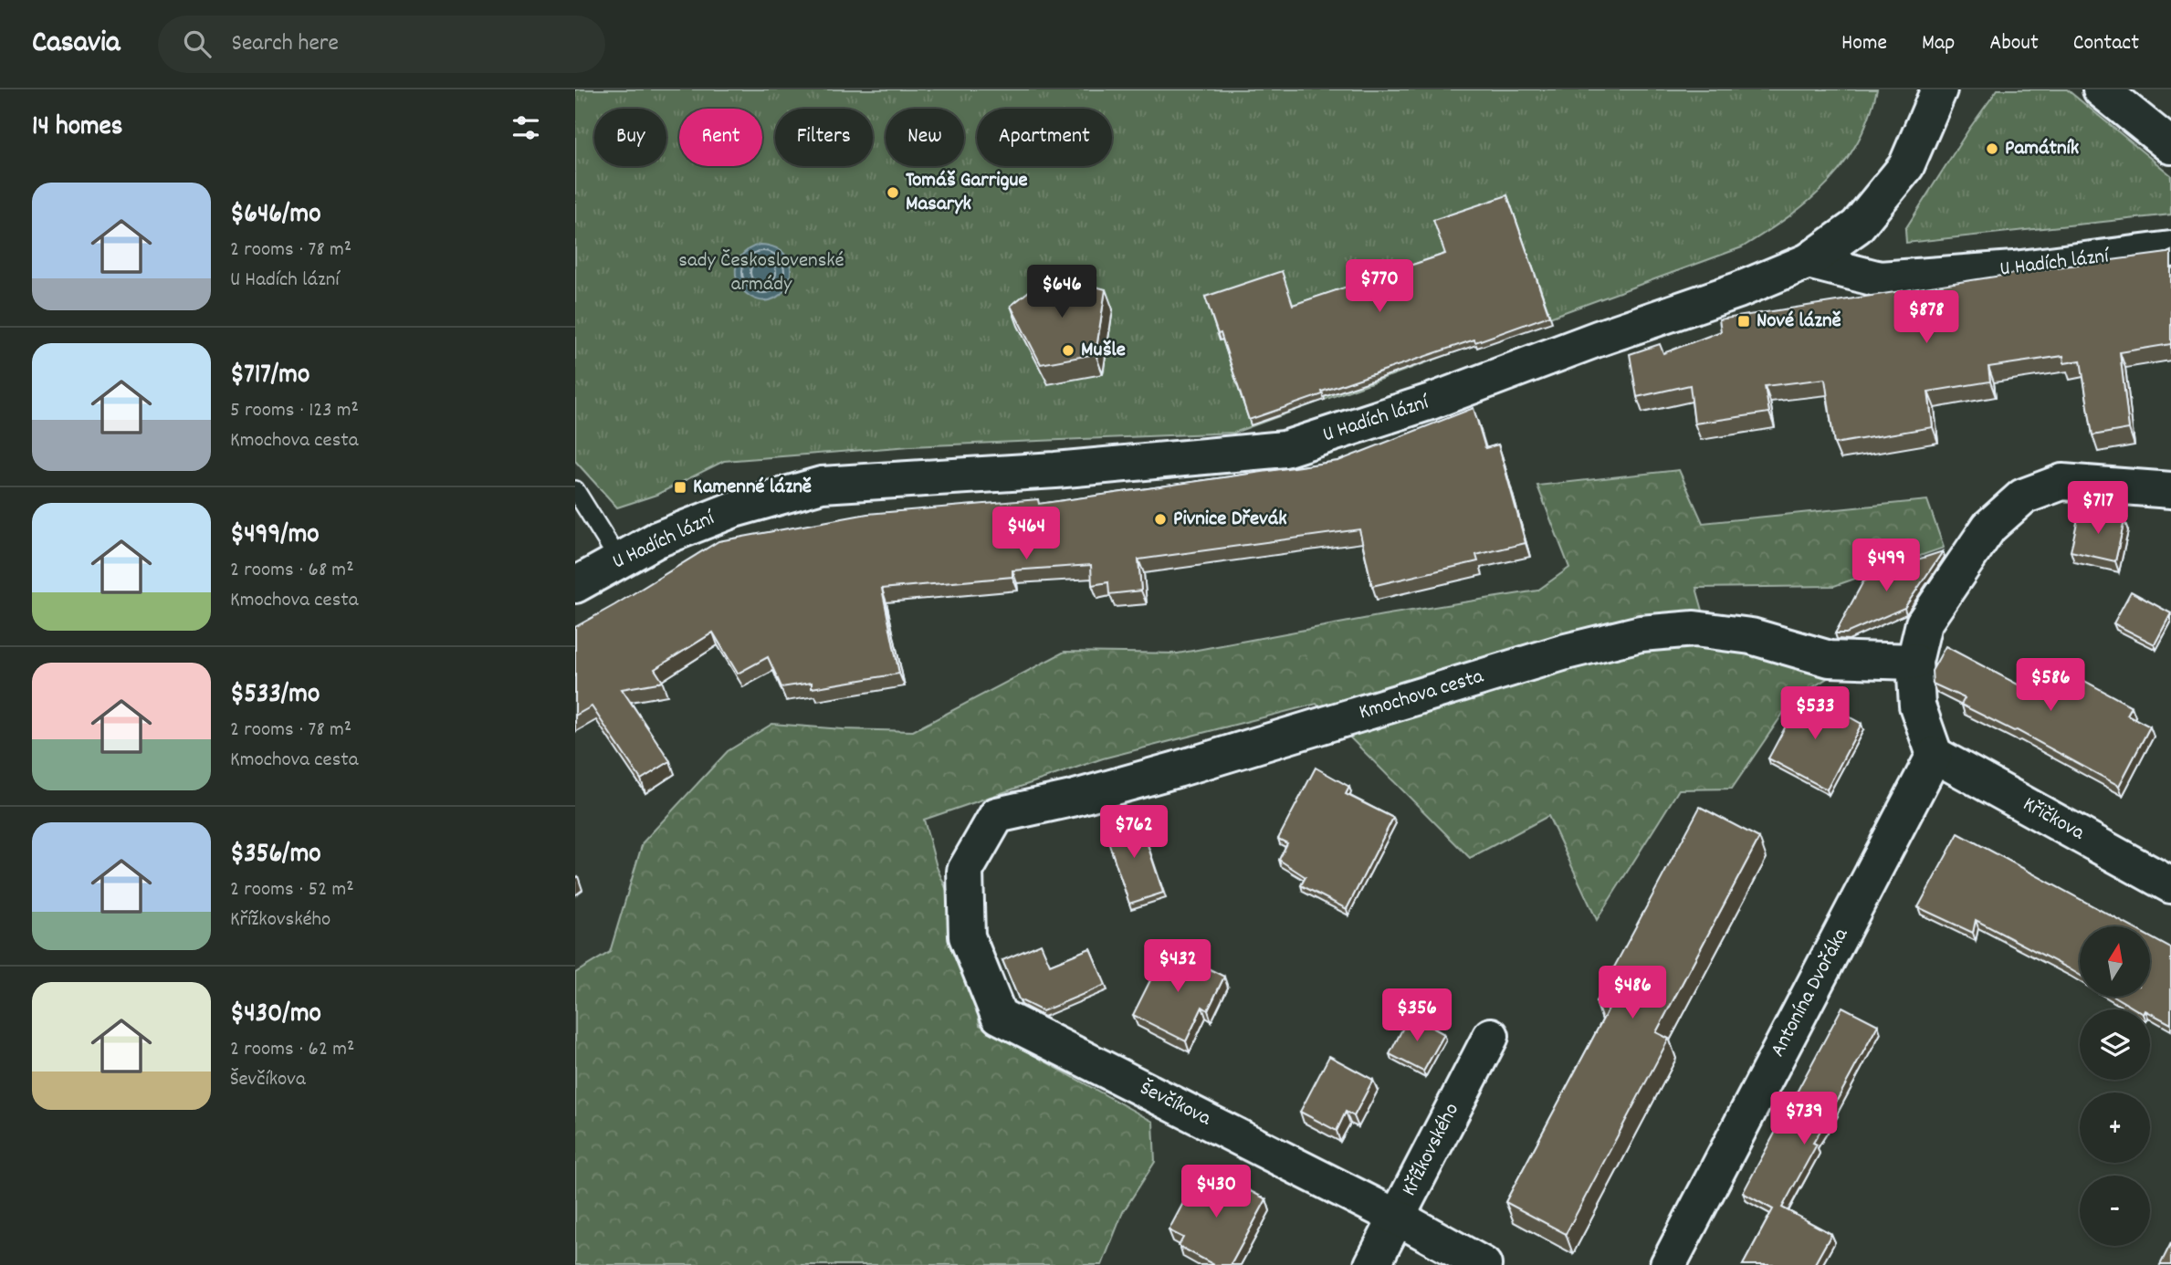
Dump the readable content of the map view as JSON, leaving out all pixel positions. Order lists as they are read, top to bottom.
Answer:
{
  "streets": {
    "street": [
      "U Hadích lázní",
      "Kmochova cesta",
      "Křičkova",
      "Antonína Dvořáka",
      "Ševčíkova",
      "Křížkovského"
    ]
  },
  "crossings": [
    ["Kmochova cesta", "Ševčíkova"],
    ["Křičkova", "Antonína Dvořáka"],
    ["Ševčíkova", "Křížkovského"]
  ],
  "parks": ["sady Československé armády"],
  "places": {
    "other": [
      "Památník",
      "Tomáš Garrigue Masaryk",
      "Mušle",
      "Pivnice Dřevák"
    ],
    "transit": ["Nové lázně", "Kamenné lázně"]
  },
  "north": "top",
  "page": {
    "header": "Casavia",
    "search": "Search here",
    "nav": [
      "Home",
      "Map",
      "About",
      "Contact"
    ],
    "heading": "14 homes",
    "chip": [
      "Buy",
      "Rent",
      "Filters",
      "New",
      "Apartment"
    ],
    "list": [
      {
        "name": "$646/mo",
        "note": "2 rooms · 78 m² · U Hadích lázní"
      },
      {
        "name": "$717/mo",
        "note": "5 rooms · 123 m² · Kmochova cesta"
      },
      {
        "name": "$499/mo",
        "note": "2 rooms · 68 m² · Kmochova cesta"
      },
      {
        "name": "$533/mo",
        "note": "2 rooms · 78 m² · Kmochova cesta"
      },
      {
        "name": "$356/mo",
        "note": "2 rooms · 52 m² · Křížkovského"
      },
      {
        "name": "$430/mo",
        "note": "2 rooms · 62 m² · Ševčíkova"
      }
    ],
    "price": [
      "$770",
      "$646",
      "$878",
      "$717",
      "$464",
      "$499",
      "$586",
      "$533",
      "$762",
      "$432",
      "$486",
      "$356",
      "$739",
      "$430"
    ],
    "map_buttons": ["+", "−"]
  }
}
